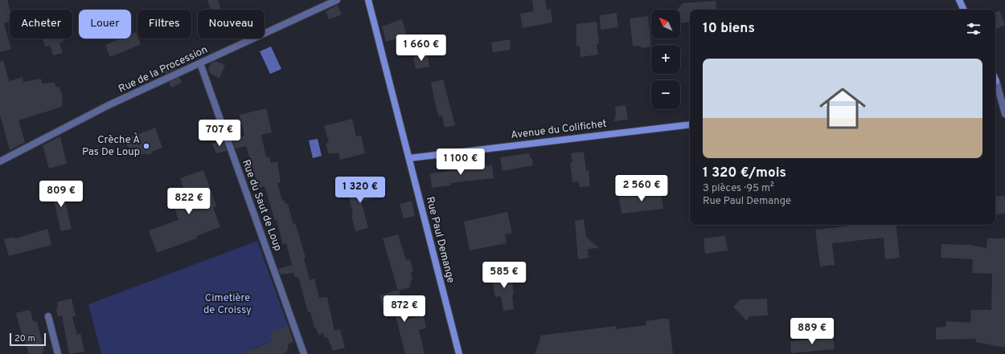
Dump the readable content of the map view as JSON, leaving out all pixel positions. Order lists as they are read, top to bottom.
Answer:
{
  "streets": {
    "main road": ["Avenue du Colifichet", "Rue Paul Demange"],
    "street": ["Rue de la Procession", "Rue du Saut de Loup"]
  },
  "crossings": [
    ["Rue de la Procession", "Rue du Saut de Loup"],
    ["Avenue du Colifichet", "Rue Paul Demange"]
  ],
  "parks": ["Cimetière de Croissy"],
  "places": ["Crèche À Pas De Loup"],
  "scale_bar": "20 m",
  "north": "top left",
  "page": {
    "map_buttons": ["+", "−"],
    "chip": [
      "Acheter",
      "Louer",
      "Filtres",
      "Nouveau"
    ],
    "heading": "10 biens",
    "price": [
      "1 660 €",
      "707 €",
      "1 100 €",
      "2 560 €",
      "1 320 €",
      "809 €",
      "822 €",
      "585 €",
      "872 €",
      "889 €"
    ],
    "list": [
      {
        "name": "1 320 €/mois",
        "note": "3 pièces · 95 m² · Rue Paul Demange"
      }
    ],
    "scale": "20 m"
  }
}
